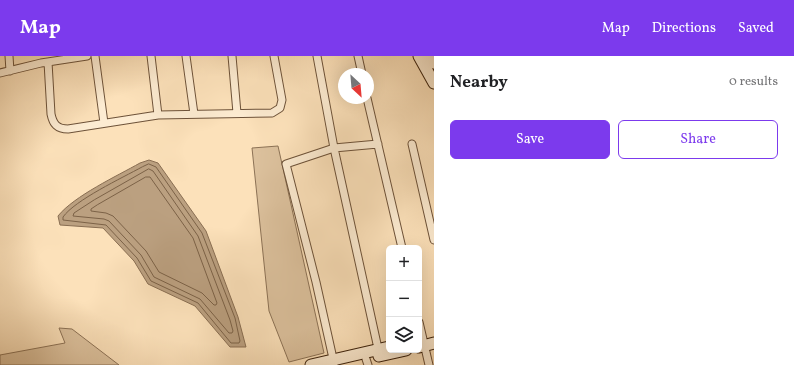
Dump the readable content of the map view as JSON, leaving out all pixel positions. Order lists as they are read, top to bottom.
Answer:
{
  "north": "bottom right",
  "page": {
    "header": "Map",
    "nav": ["Map", "Directions", "Saved"],
    "heading": ["Nearby", "0 results"],
    "buttons": ["Save", "Share"],
    "map_buttons": ["+", "−"]
  }
}
